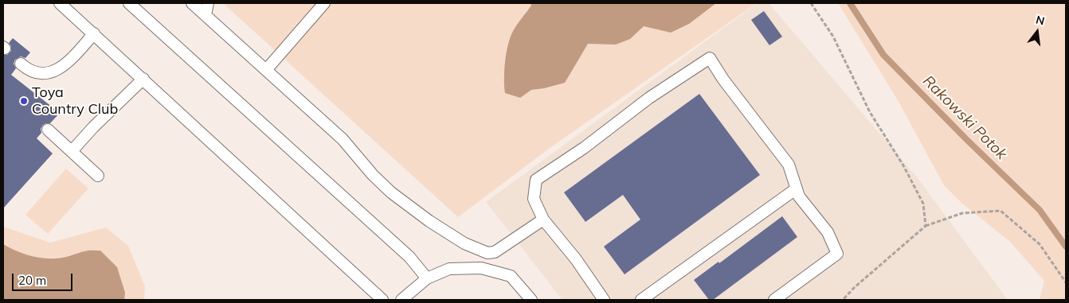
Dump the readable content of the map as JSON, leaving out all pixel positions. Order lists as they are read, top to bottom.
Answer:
{
  "water": ["Rakowski Potok"],
  "places": ["Toya Country Club"],
  "scale_bar": "20 m",
  "north": "top"
}
